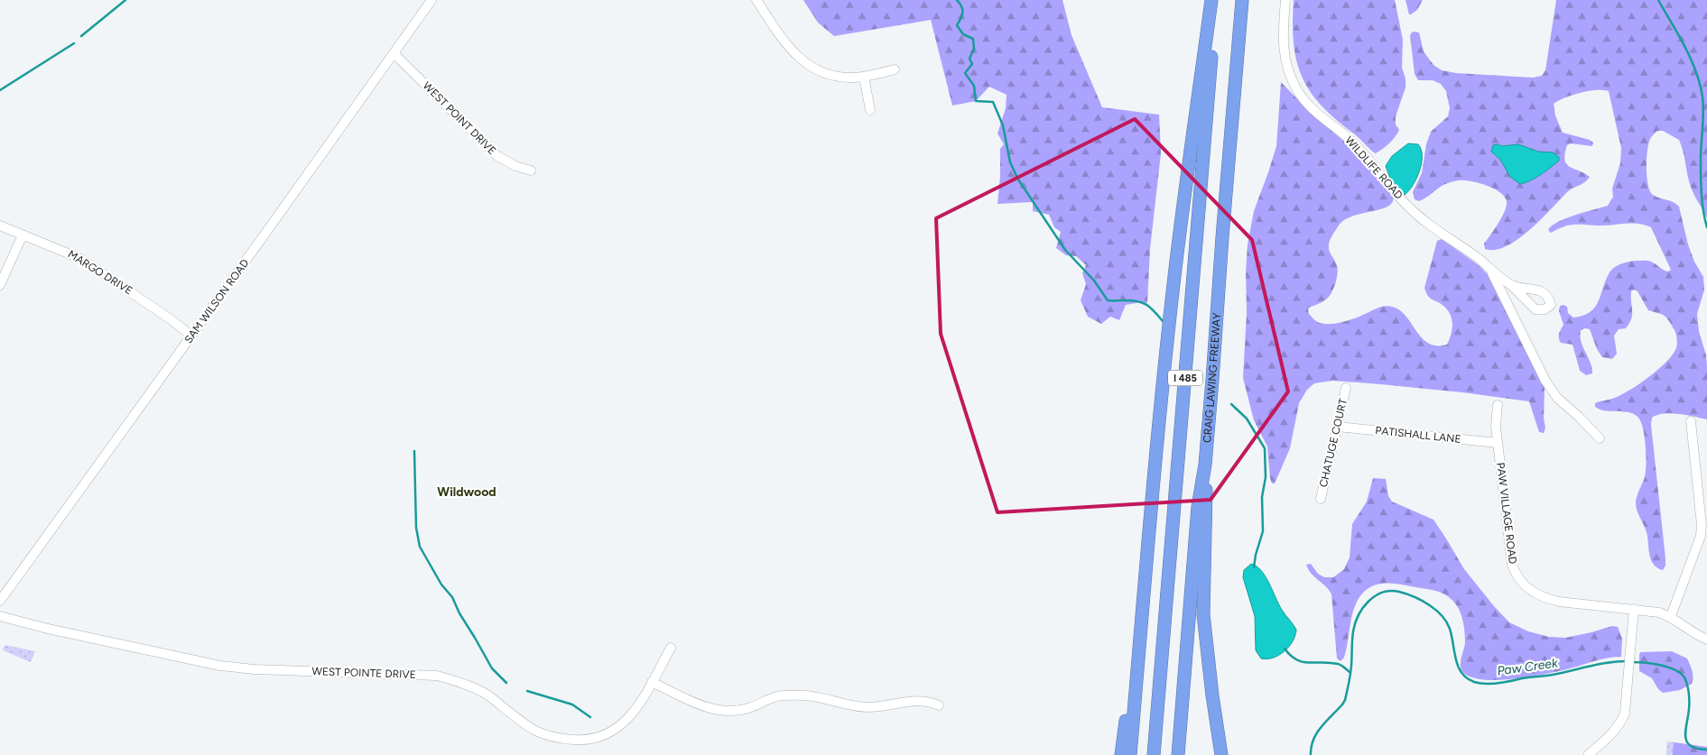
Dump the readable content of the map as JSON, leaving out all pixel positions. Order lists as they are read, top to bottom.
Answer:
{
  "streets": {
    "highway": ["I 485", "CRAIG LAWING FREEWAY"],
    "street": [
      "WEST POINT DRIVE",
      "WILDLIFE ROAD",
      "MARGO DRIVE",
      "SAM WILSON ROAD",
      "PATISHALL LANE",
      "CHATUGE COURT",
      "PAW VILLAGE ROAD",
      "WEST POINTE DRIVE"
    ]
  },
  "crossings": [
    ["WEST POINT DRIVE", "SAM WILSON ROAD"],
    ["MARGO DRIVE", "SAM WILSON ROAD"],
    ["PATISHALL LANE", "CHATUGE COURT"],
    ["PATISHALL LANE", "PAW VILLAGE ROAD"]
  ],
  "districts": ["Wildwood"],
  "water": ["Paw Creek"]
}
